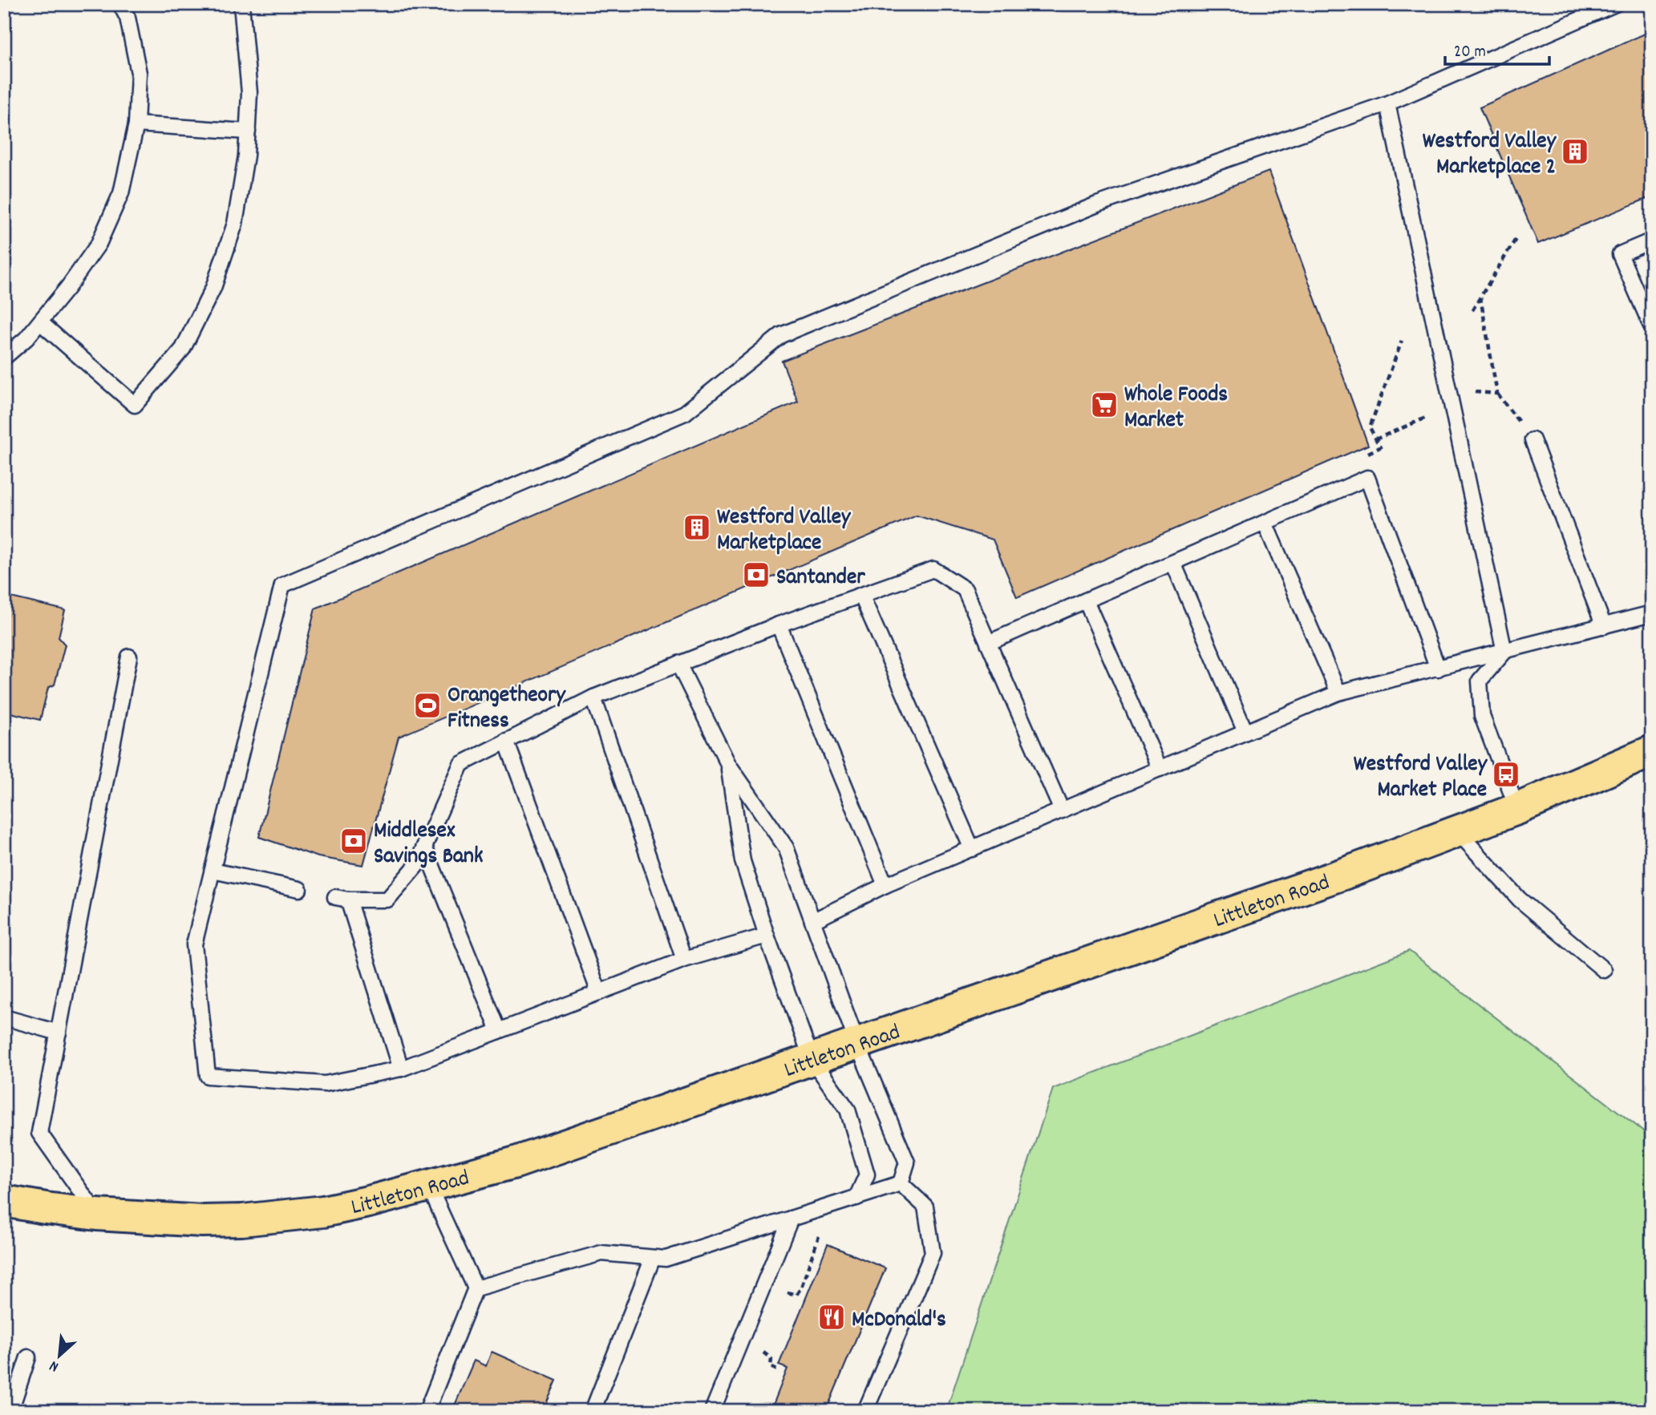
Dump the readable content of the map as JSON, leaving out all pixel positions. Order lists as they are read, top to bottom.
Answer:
{
  "streets": {
    "main road": ["Littleton Road"]
  },
  "places": {
    "building": ["Westford Valley Marketplace 2", "Westford Valley Marketplace"],
    "supermarket": ["Whole Foods Market"],
    "bank": ["Santander", "Middlesex Savings Bank"],
    "sports": ["Orangetheory Fitness"],
    "bus stop": ["Westford Valley Market Place"],
    "restaurant": ["McDonald's"]
  },
  "scale_bar": "20 m",
  "north": "bottom left"
}
